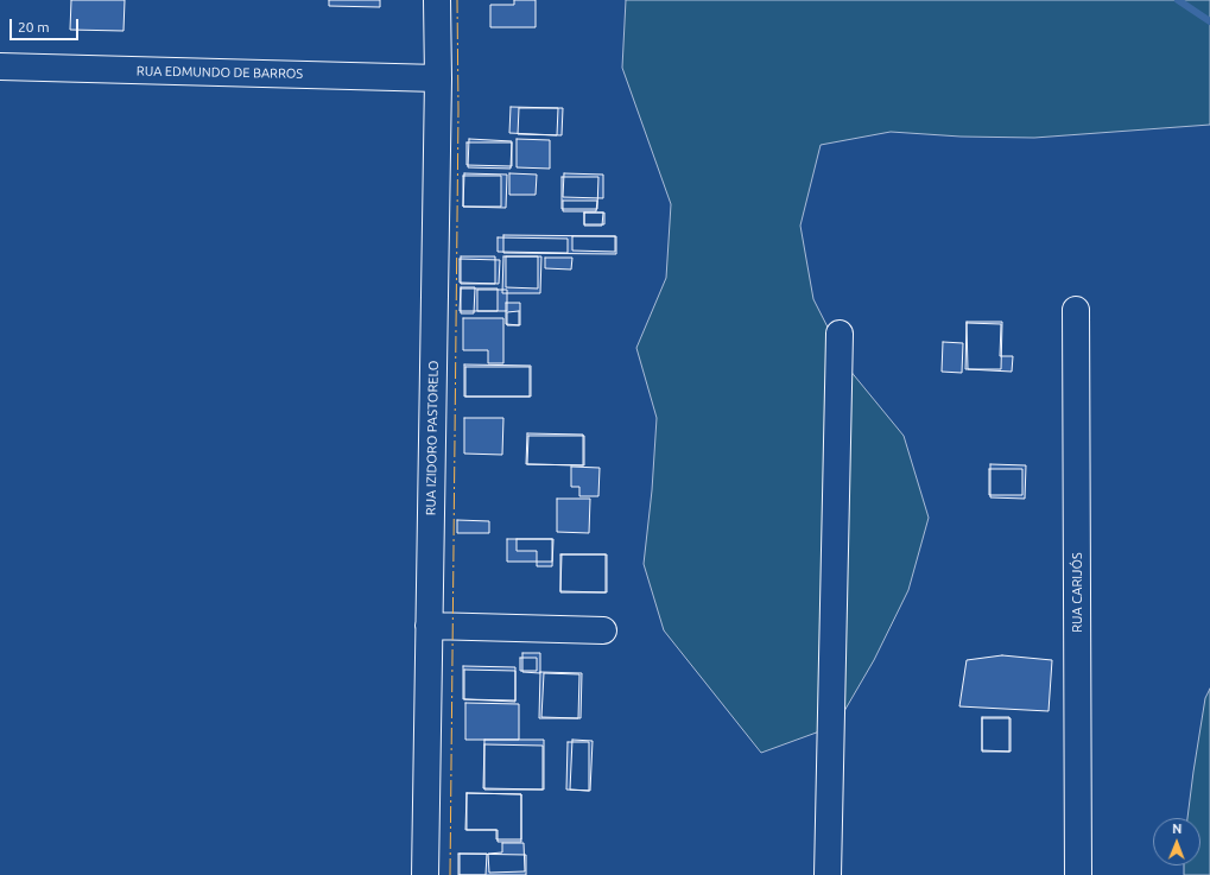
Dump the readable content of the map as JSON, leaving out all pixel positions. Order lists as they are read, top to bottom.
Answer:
{
  "streets": {
    "street": ["RUA EDMUNDO DE BARROS", "RUA IZIDORO PASTORELO", "RUA CARIJÓS"]
  },
  "crossings": [
    ["RUA EDMUNDO DE BARROS", "RUA IZIDORO PASTORELO"]
  ],
  "scale_bar": "20 m",
  "north": "top"
}
